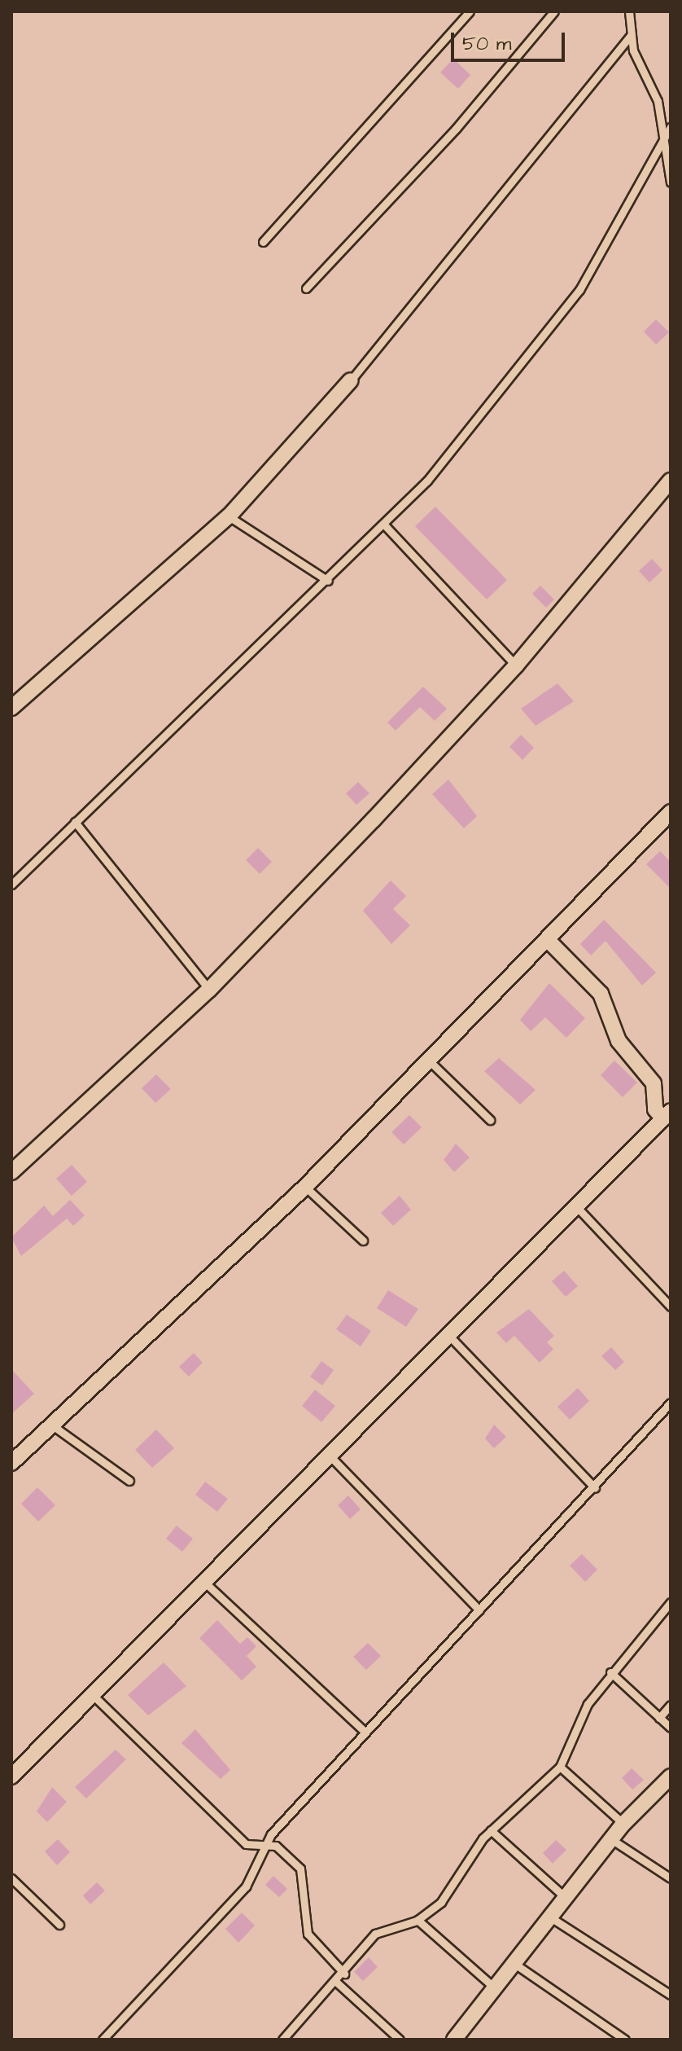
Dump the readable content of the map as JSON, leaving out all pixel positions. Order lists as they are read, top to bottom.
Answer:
{
  "scale_bar": "50 m"
}
